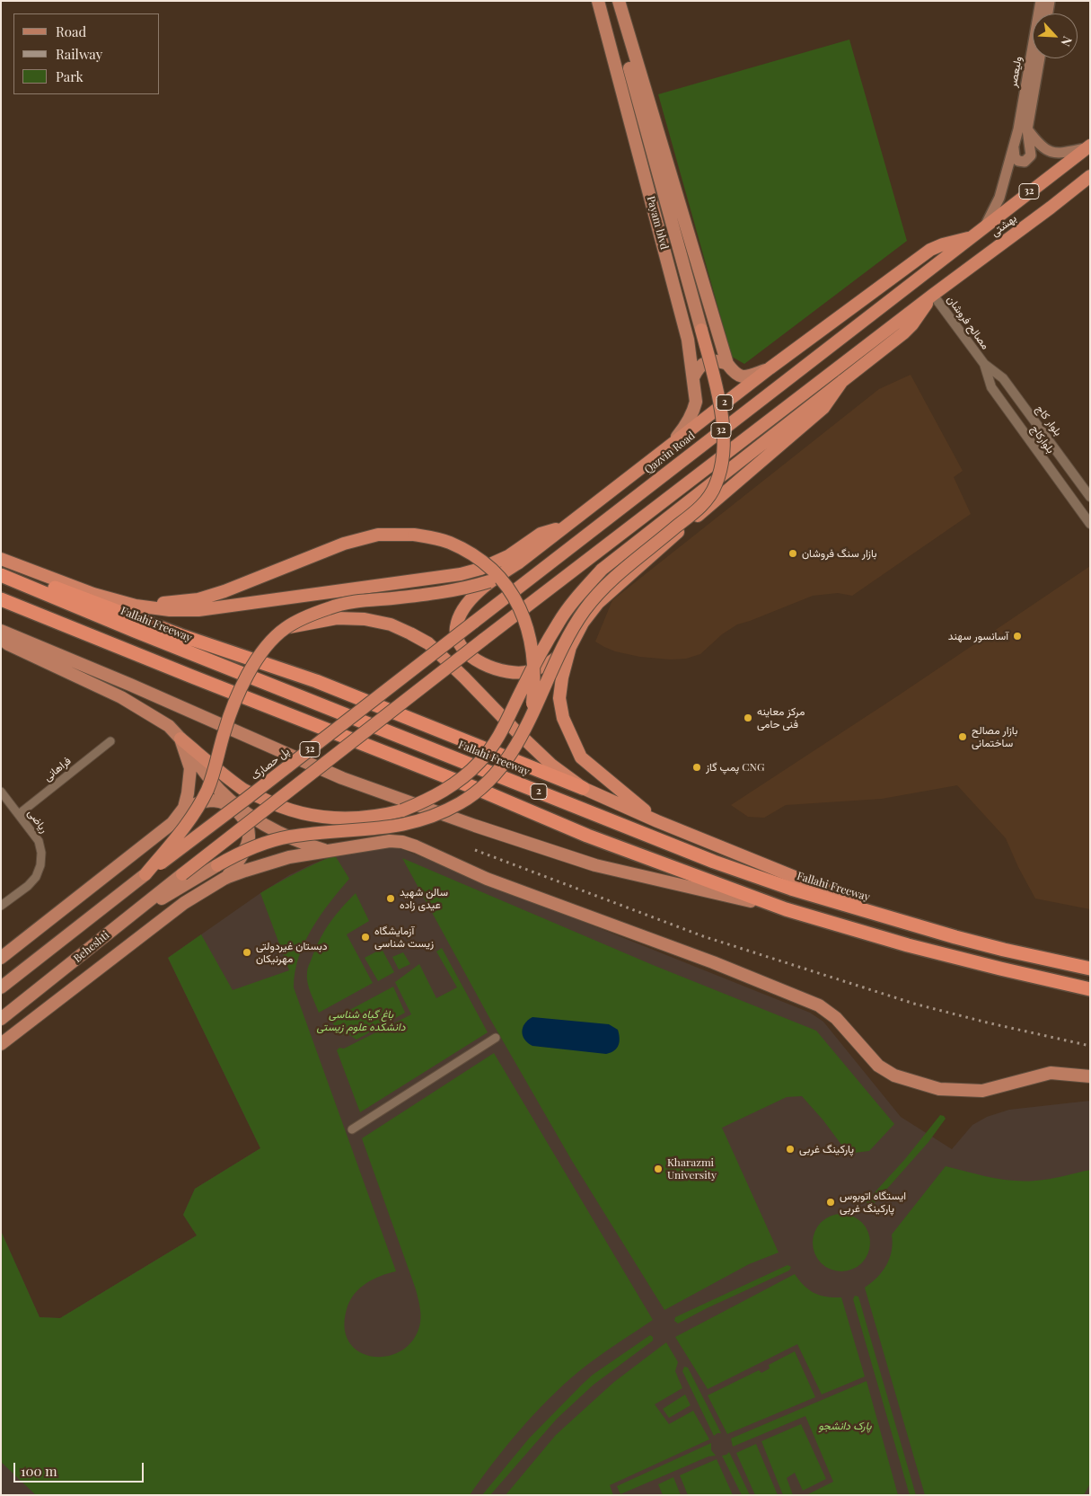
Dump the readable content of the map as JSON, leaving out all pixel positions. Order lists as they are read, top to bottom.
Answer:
{
  "streets": {
    "highway": [
      "32",
      "بهشتی",
      "2",
      "Qazvin Road",
      "Fallahi Freeway",
      "پل حصارک"
    ],
    "main road": ["ولیعصر", "Payam blvd", "Beheshti"],
    "street": [
      "مصالح فروشان",
      "بلوار کاج",
      "بلوارکاج",
      "فراهانی",
      "ریاضی"
    ]
  },
  "crossings": [
    ["ولیعصر", "بهشتی"],
    ["32", "بهشتی"],
    ["32", "مصالح فروشان"],
    ["32", "Beheshti"],
    ["Payam blvd", "2"],
    ["بهشتی", "مصالح فروشان"],
    ["بهشتی", "2"],
    ["بهشتی", "Qazvin Road"],
    ["مصالح فروشان", "بلوار کاج"],
    ["مصالح فروشان", "بلوارکاج"],
    ["2", "Qazvin Road"],
    ["بلوار کاج", "بلوارکاج"],
    ["Qazvin Road", "پل حصارک"],
    ["پل حصارک", "Beheshti"],
    ["فراهانی", "ریاضی"]
  ],
  "parks": ["باغ گیاه شناسی دانشکده علوم زیستی", "پارک دانشجو"],
  "places": [
    "بازار سنگ فروشان",
    "آسانسور سهند",
    "مرکز معاینه فنی حامی",
    "بازار مصالح ساختمانی",
    "پمپ گاز CNG",
    "سالن شهید عیدی زاده",
    "آزمایشگاه زیست شناسی",
    "دبستان غیردولتی مهرنیکان",
    "پارکینگ غربی",
    "Kharazmi University",
    "ایستگاه اتوبوس پارکینگ غربی"
  ],
  "legend": ["Road", "Railway", "Park"],
  "scale_bar": "100 m",
  "north": "bottom right"
}
